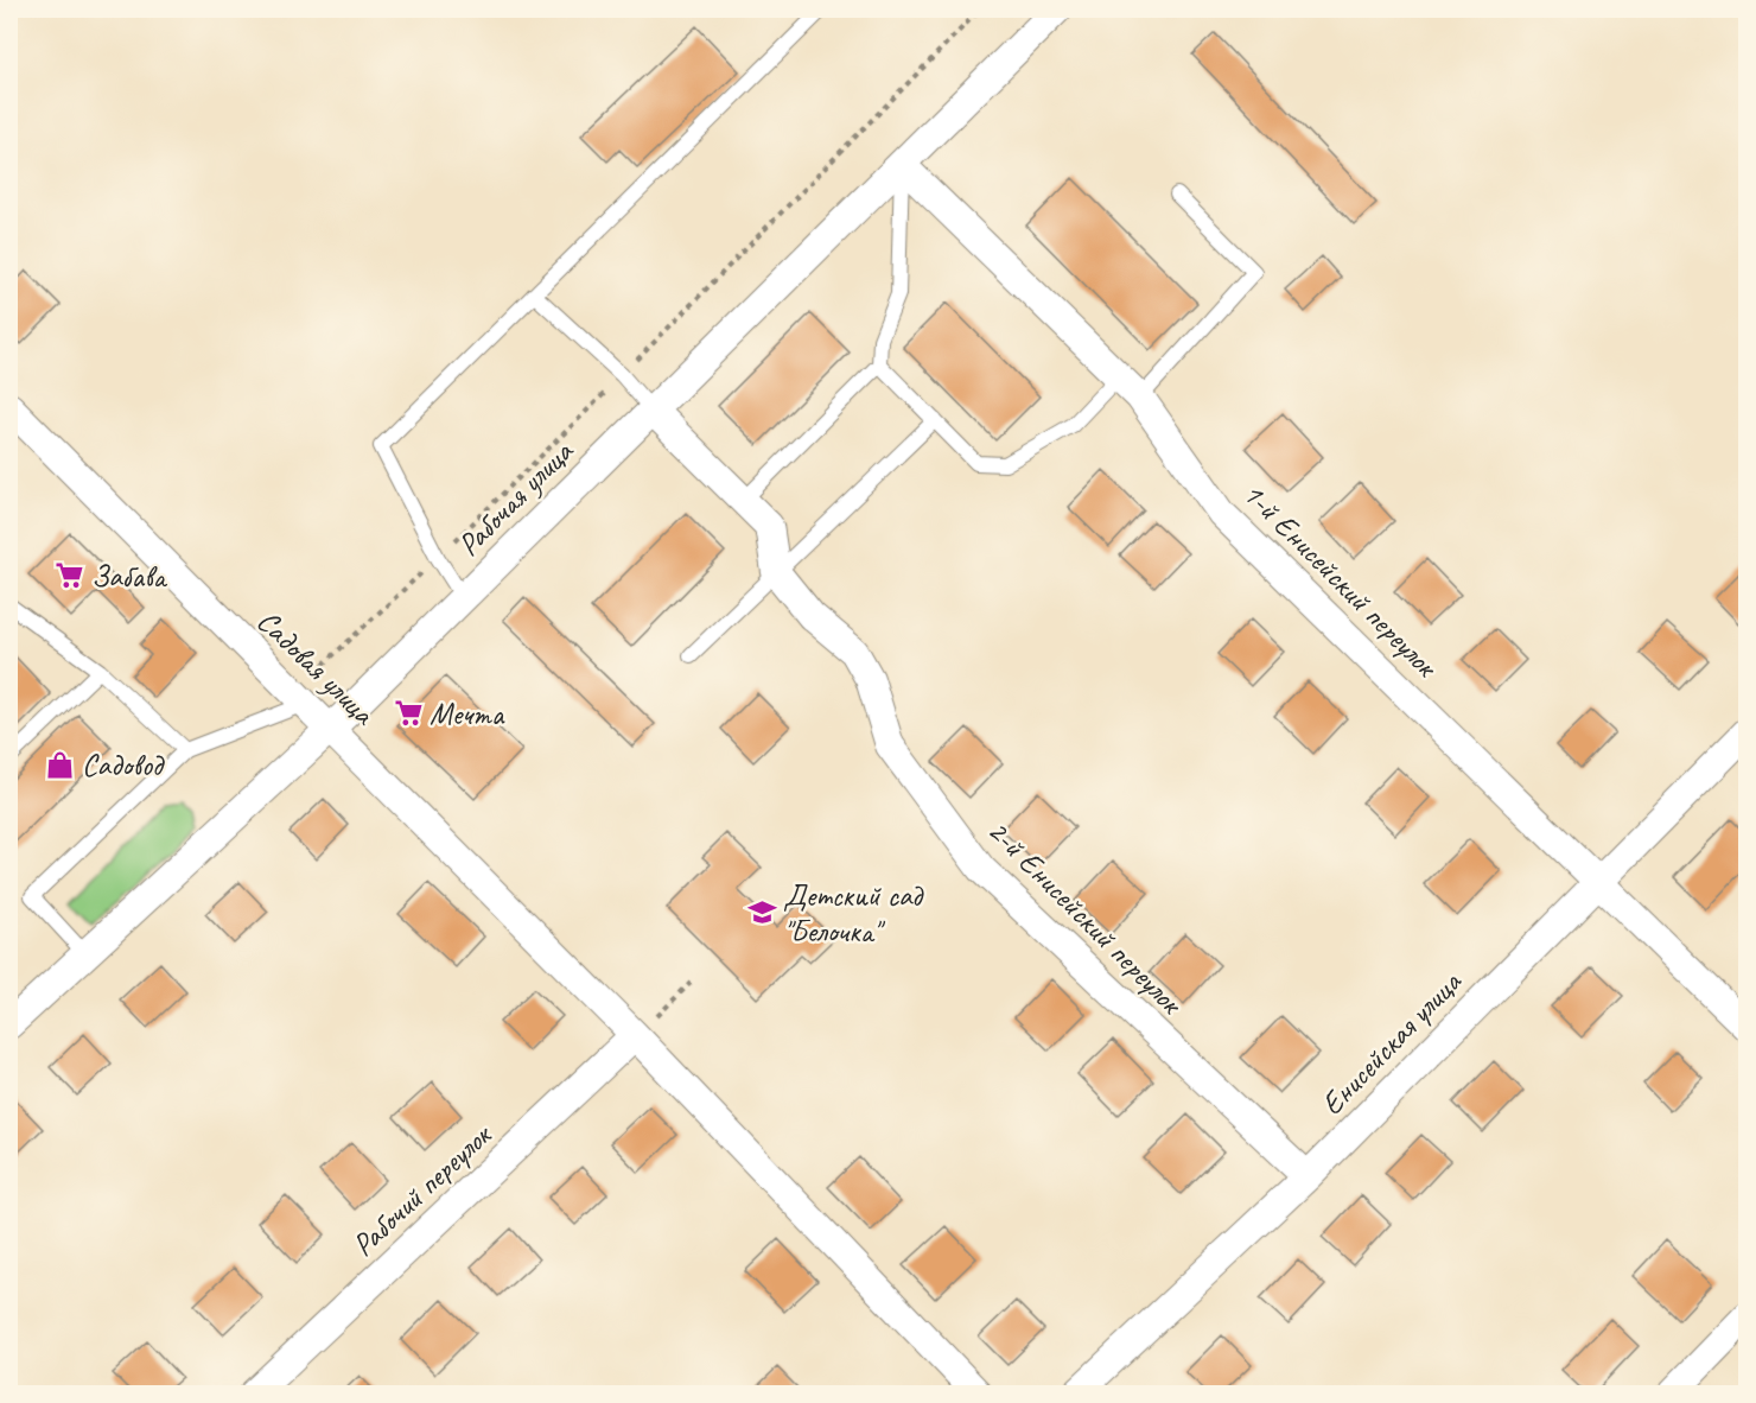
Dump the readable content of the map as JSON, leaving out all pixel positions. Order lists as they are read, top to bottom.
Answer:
{
  "streets": {
    "street": [
      "Рабочая улица",
      "1-й Енисейский переулок",
      "Садовая улица",
      "2-й Енисейский переулок",
      "Енисейская улица",
      "Рабочий переулок"
    ]
  },
  "crossings": [
    ["Рабочая улица", "1-й Енисейский переулок"],
    ["Рабочая улица", "Садовая улица"],
    ["1-й Енисейский переулок", "Енисейская улица"],
    ["Садовая улица", "Рабочий переулок"],
    ["2-й Енисейский переулок", "Енисейская улица"]
  ],
  "places": {
    "supermarket": ["Забава", "Мечта"],
    "shop": ["Садовод"],
    "school or university": ["Детский сад \"Белочка\""]
  }
}
